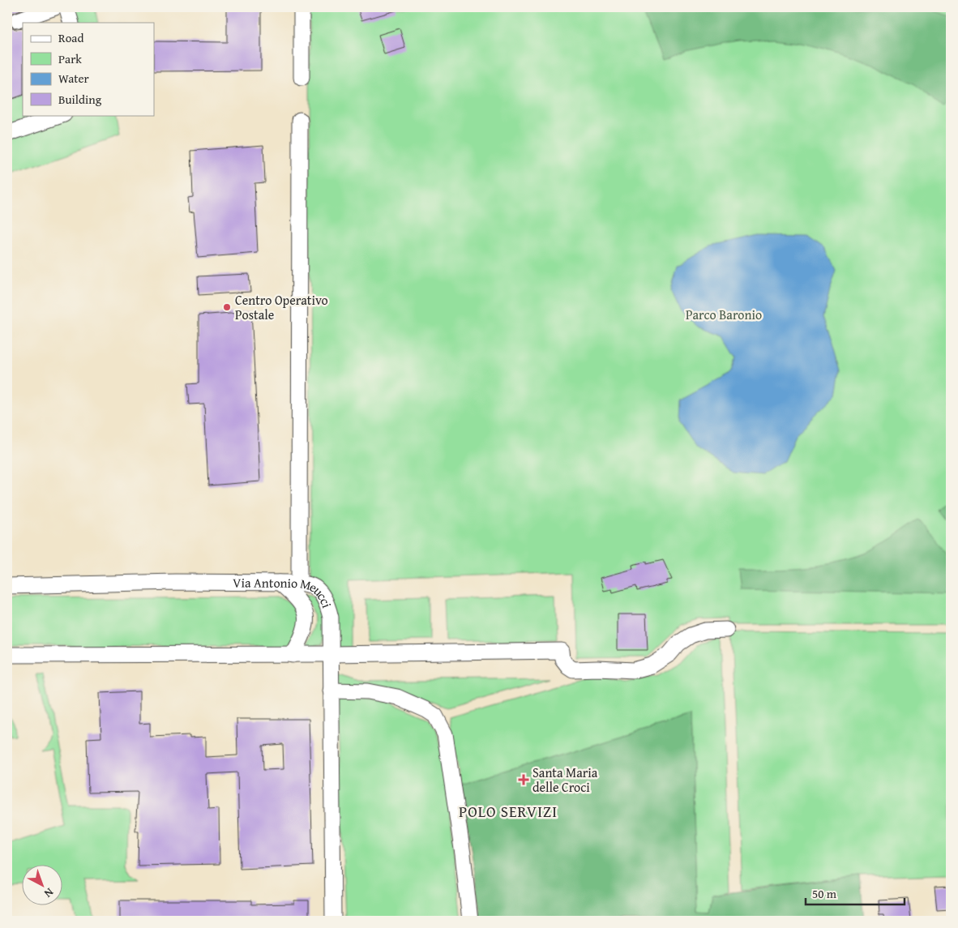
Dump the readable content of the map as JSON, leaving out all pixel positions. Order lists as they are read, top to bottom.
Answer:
{
  "streets": {
    "street": ["Via Antonio Meucci"]
  },
  "districts": ["POLO SERVIZI"],
  "parks": ["Parco Baronio"],
  "places": {
    "other": ["Centro Operativo Postale"],
    "health": ["Santa Maria delle Croci"]
  },
  "legend": [
    "Road",
    "Park",
    "Water",
    "Building"
  ],
  "scale_bar": "50 m",
  "north": "bottom right"
}
